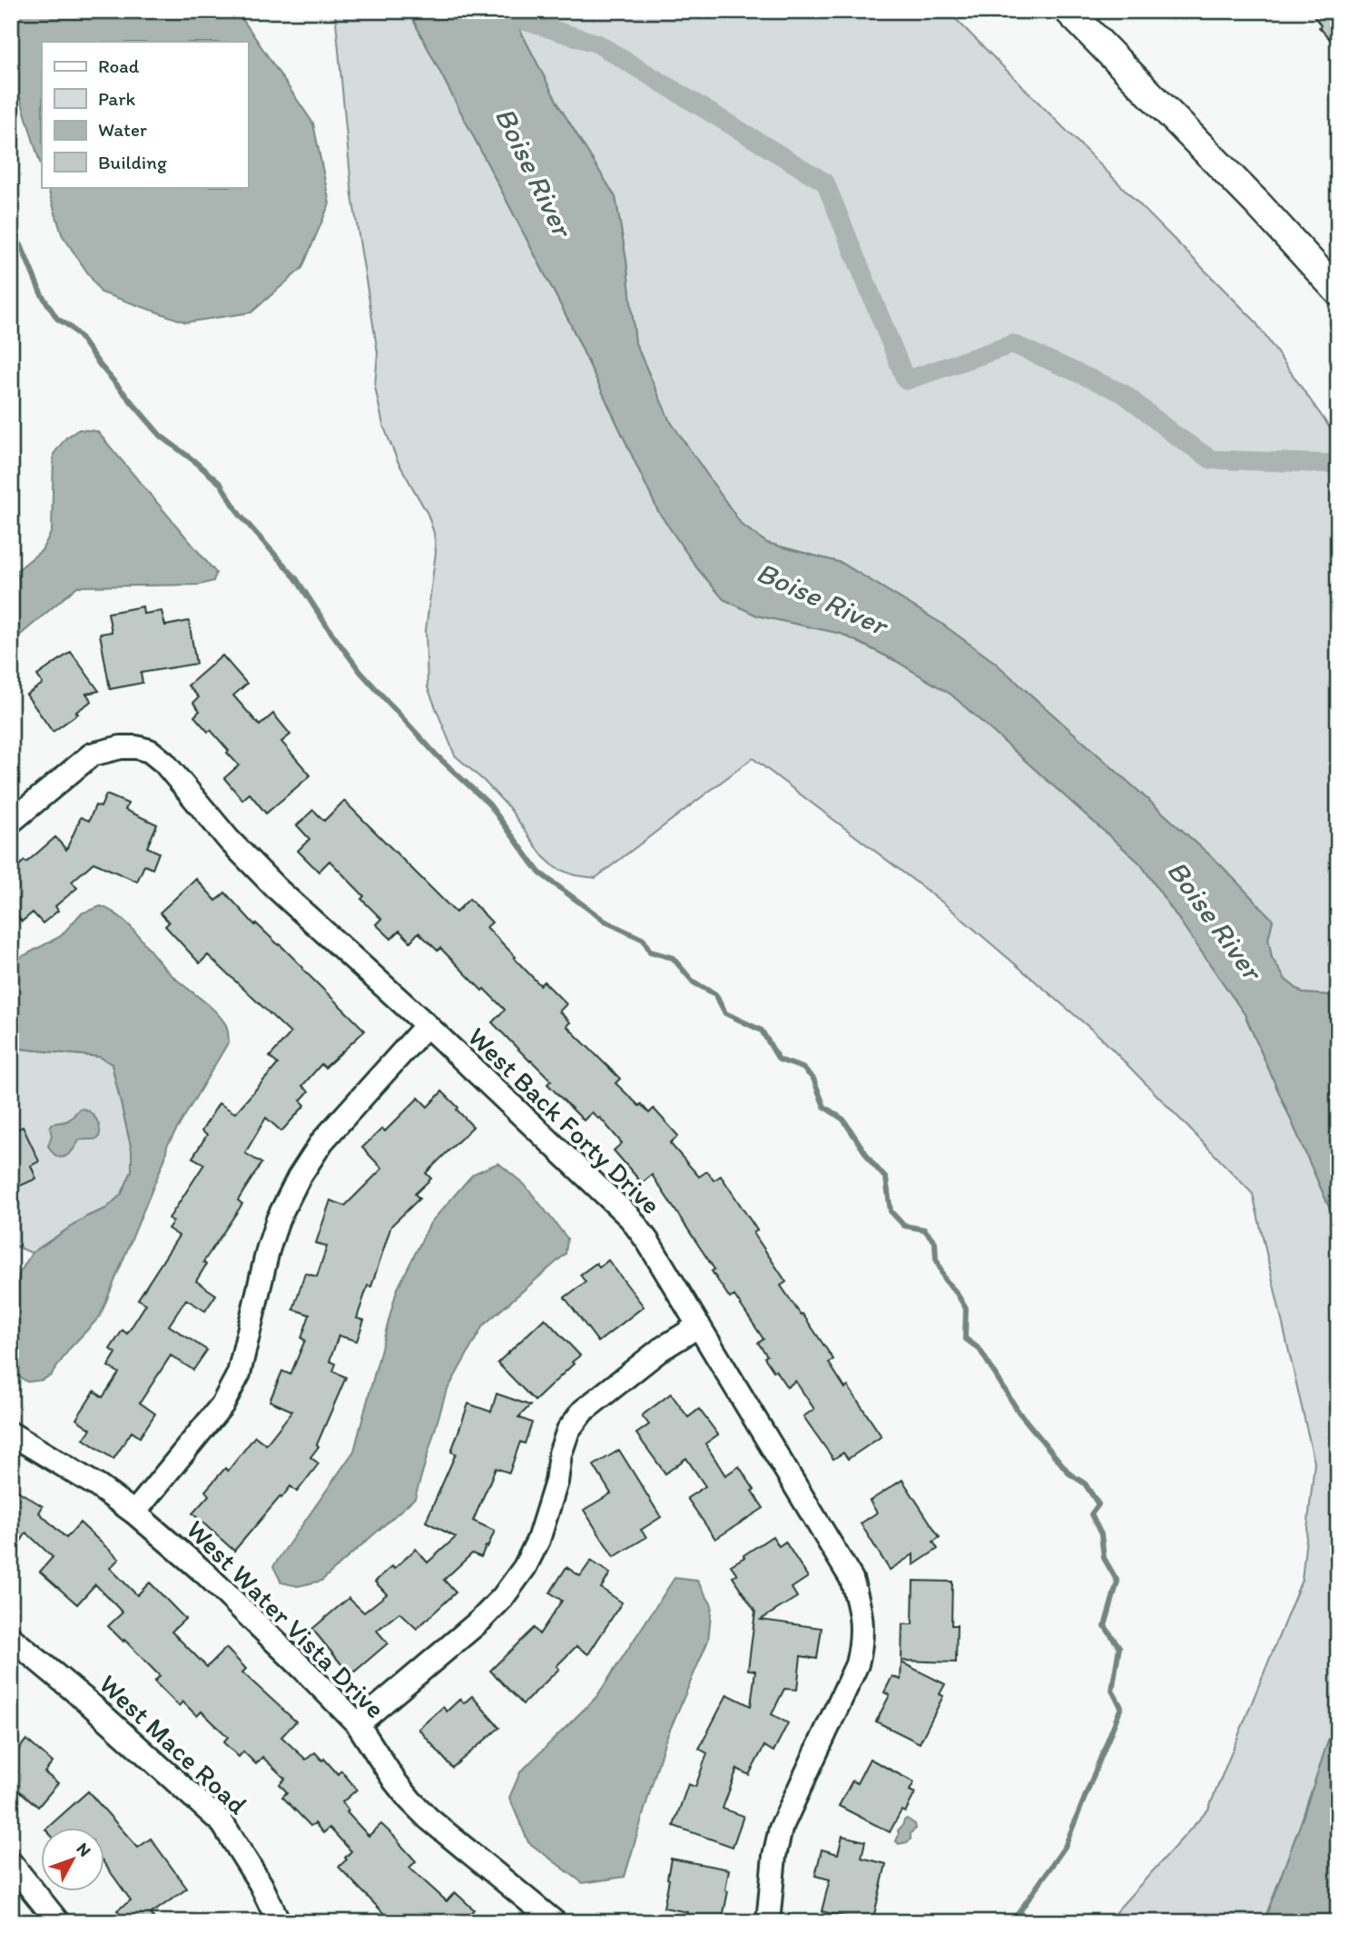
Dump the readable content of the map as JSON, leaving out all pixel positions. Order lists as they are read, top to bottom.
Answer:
{
  "streets": {
    "street": ["West Back Forty Drive", "West Water Vista Drive", "West Mace Road"]
  },
  "water": ["Boise River"],
  "legend": [
    "Road",
    "Park",
    "Water",
    "Building"
  ],
  "north": "top right"
}
